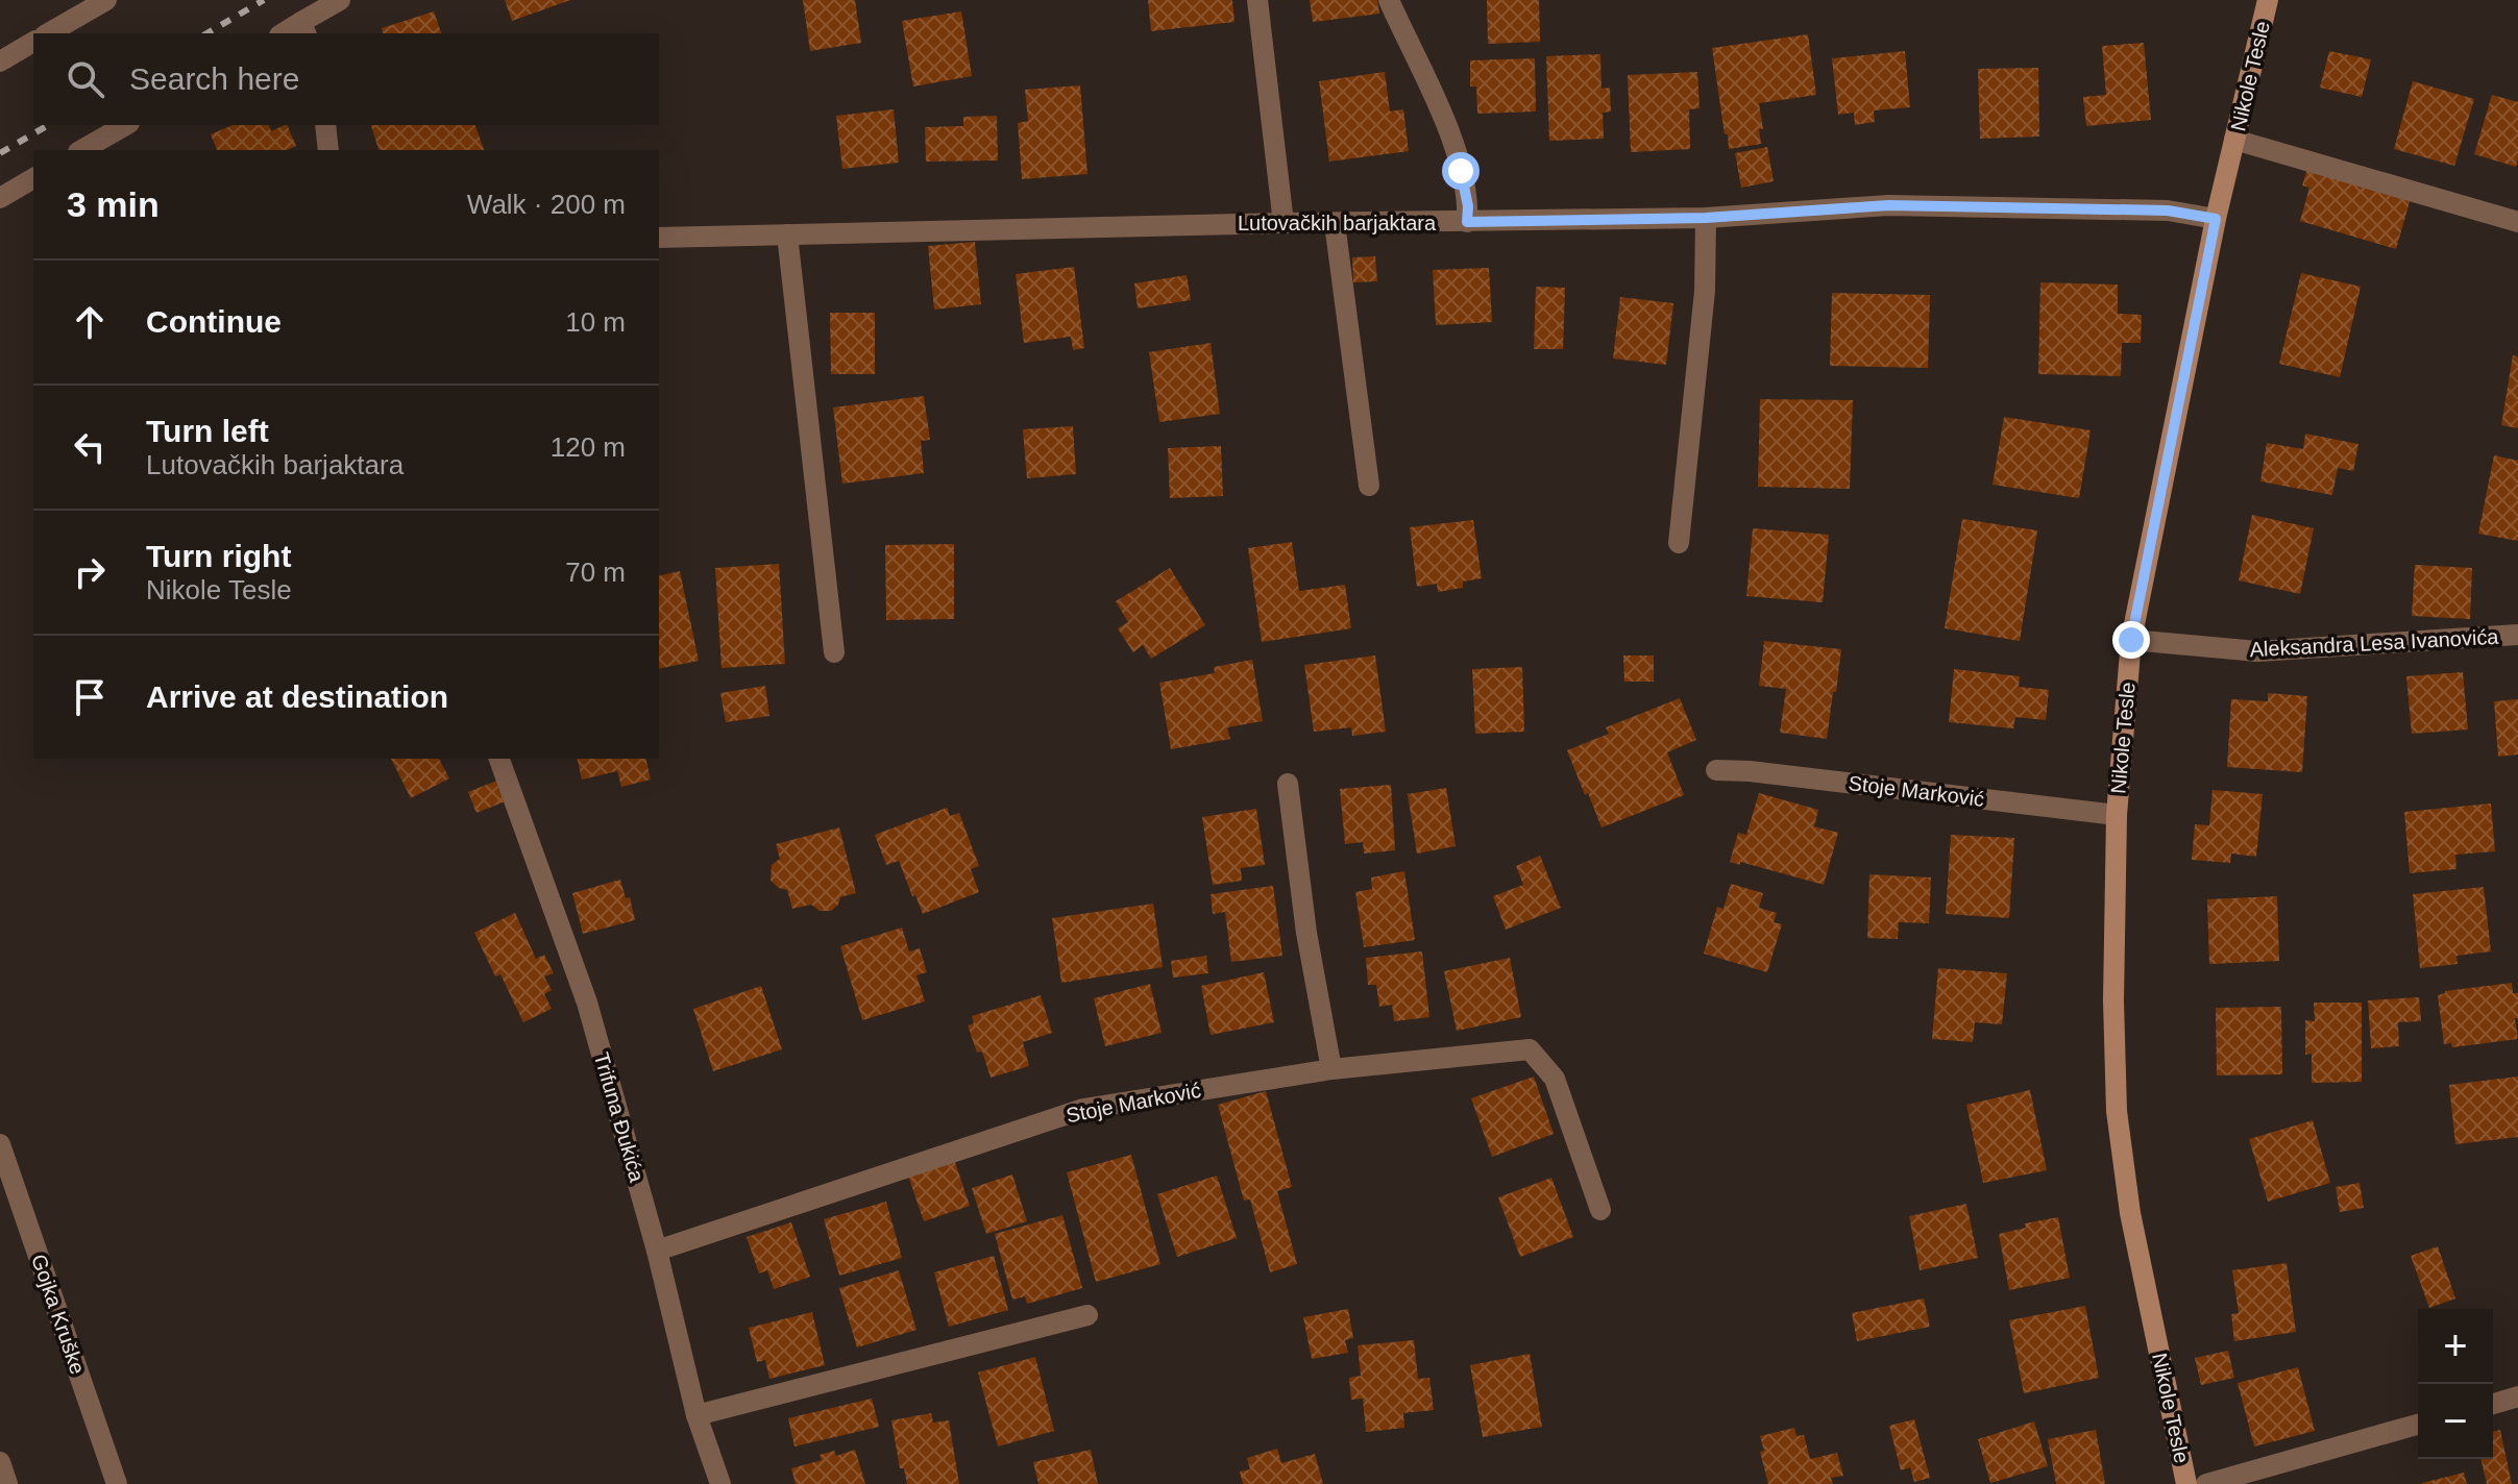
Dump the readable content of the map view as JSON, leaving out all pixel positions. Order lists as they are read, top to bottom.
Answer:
{
  "streets": {
    "street": [
      "Nikole Tesle",
      "Lutovačkih barjaktara",
      "Aleksandra Lesa Ivanovića",
      "Stoje Marković",
      "Trifuna Đukića",
      "Gojka Kruške"
    ]
  },
  "crossings": [
    ["Nikole Tesle", "Lutovačkih barjaktara"],
    ["Nikole Tesle", "Aleksandra Lesa Ivanovića"],
    ["Nikole Tesle", "Stoje Marković"],
    ["Stoje Marković", "Trifuna Đukića"]
  ],
  "page": {
    "search": "Search here",
    "heading": ["3 min", "Walk · 200 m"],
    "list": [
      ["Continue", "10 m"],
      ["Turn left", "Lutovačkih barjaktara", "120 m"],
      ["Turn right", "Nikole Tesle", "70 m"],
      "Arrive at destination"
    ],
    "map_buttons": ["+", "−"]
  }
}
